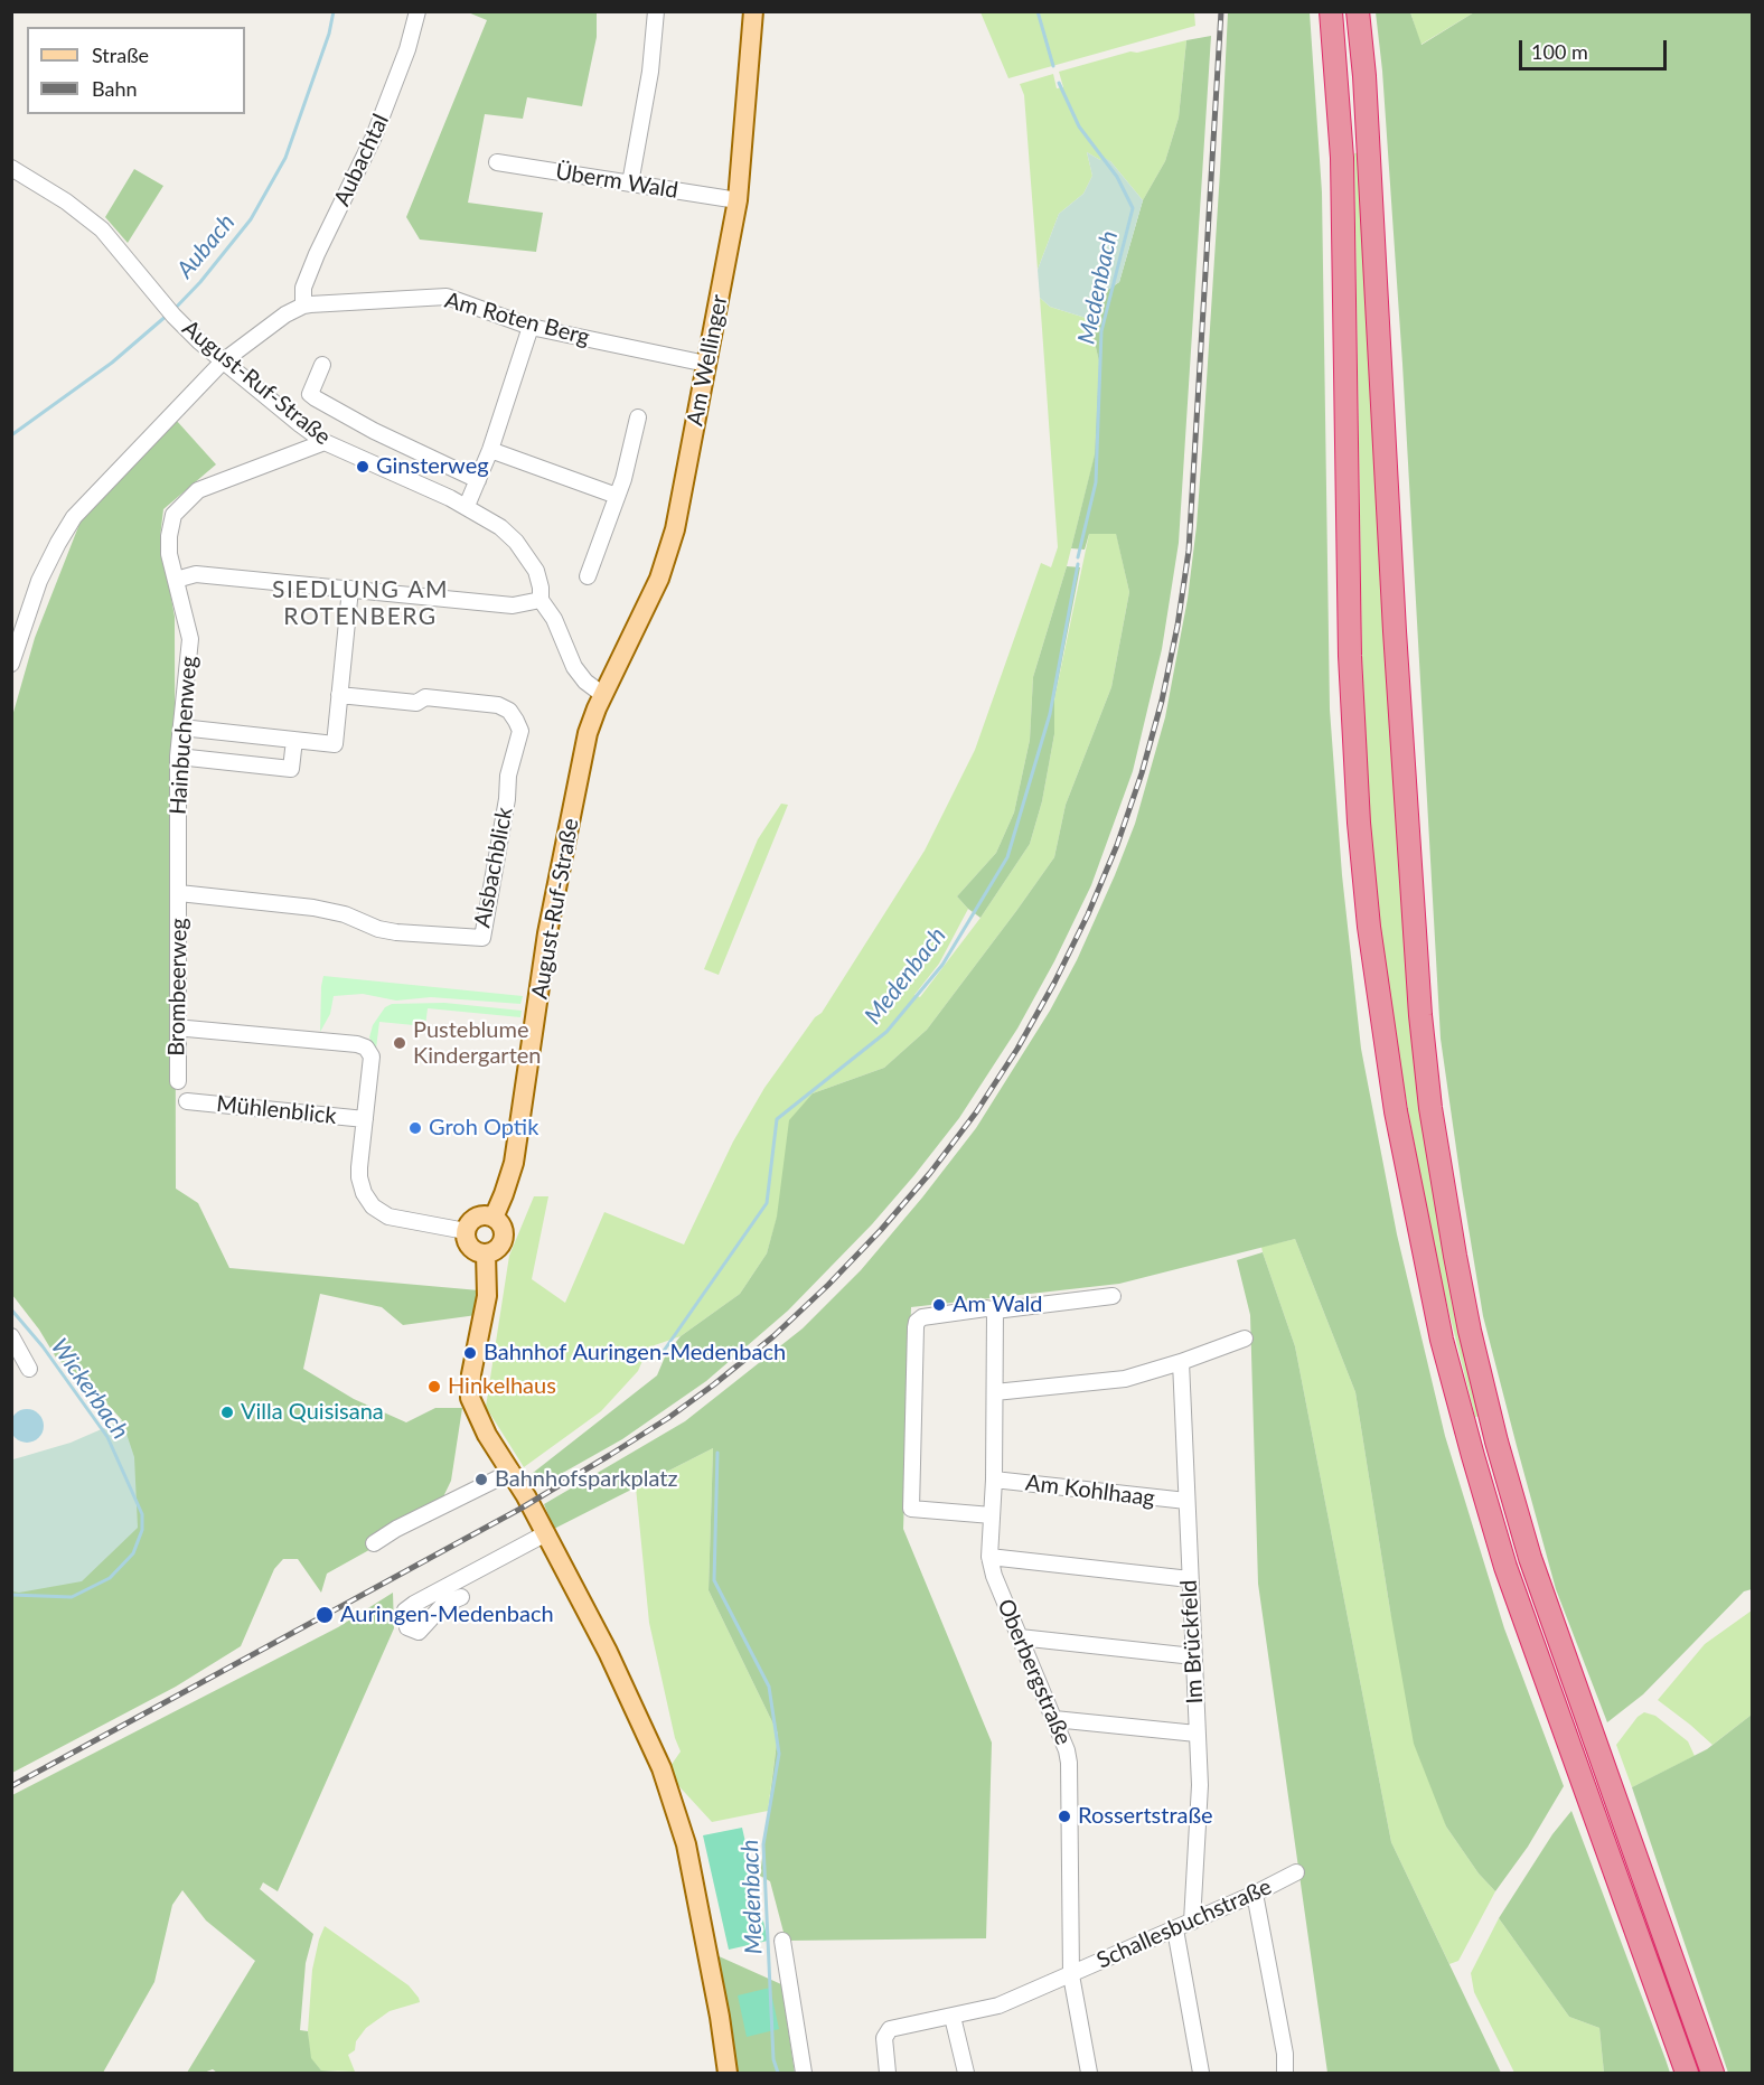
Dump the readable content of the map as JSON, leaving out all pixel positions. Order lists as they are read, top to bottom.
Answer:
{
  "streets": {
    "main road": ["Am Wellinger", "August-Ruf-Straße"],
    "street": [
      "Aubachtal",
      "Überm Wald",
      "Am Roten Berg",
      "Hainbuchenweg",
      "Alsbachblick",
      "Brombeerweg",
      "Mühlenblick",
      "Am Kohlhaag",
      "Im Brückfeld",
      "Oberbergstraße",
      "Schallesbuchstraße"
    ]
  },
  "crossings": [
    ["Aubachtal", "Am Roten Berg"],
    ["Überm Wald", "Am Wellinger"],
    ["Am Roten Berg", "Am Wellinger"],
    ["Am Roten Berg", "August-Ruf-Straße"],
    ["Am Wellinger", "August-Ruf-Straße"],
    ["August-Ruf-Straße", "Hainbuchenweg"],
    ["Hainbuchenweg", "Alsbachblick"],
    ["Hainbuchenweg", "Brombeerweg"],
    ["Alsbachblick", "Brombeerweg"],
    ["Am Kohlhaag", "Im Brückfeld"],
    ["Am Kohlhaag", "Oberbergstraße"],
    ["Im Brückfeld", "Schallesbuchstraße"],
    ["Oberbergstraße", "Schallesbuchstraße"]
  ],
  "districts": ["SIEDLUNG AM ROTENBERG"],
  "water": ["Aubach", "Medenbach", "Wickerbach"],
  "places": [
    "Ginsterweg",
    "Pusteblume Kindergarten",
    "Groh Optik",
    "Am Wald",
    "Bahnhof Auringen-Medenbach",
    "Hinkelhaus",
    "Villa Quisisana",
    "Bahnhofsparkplatz",
    "Auringen-Medenbach",
    "Rossertstraße"
  ],
  "legend": ["Straße", "Bahn"],
  "scale_bar": "100 m"
}
